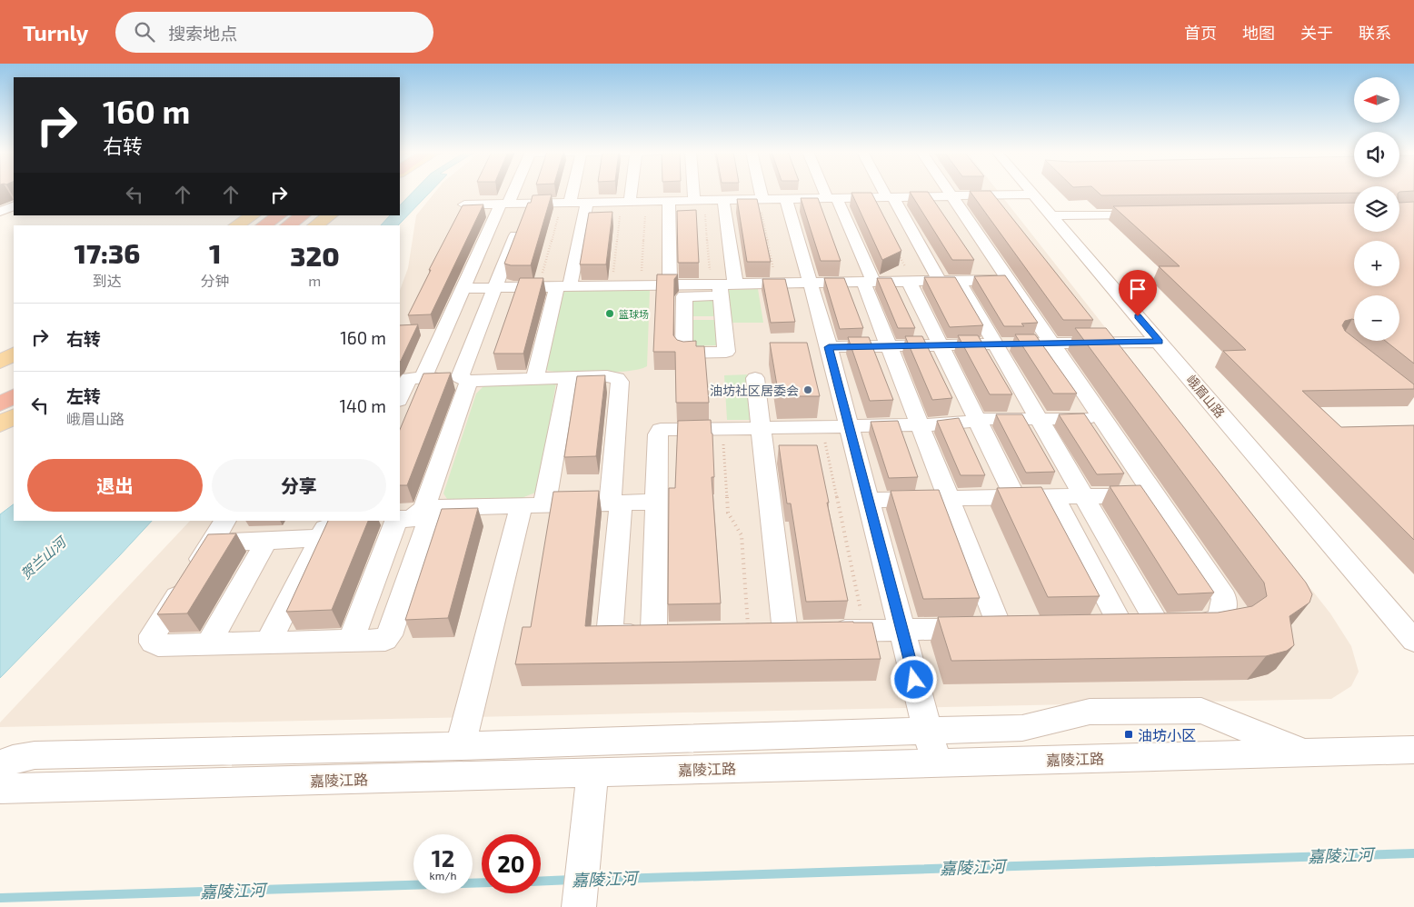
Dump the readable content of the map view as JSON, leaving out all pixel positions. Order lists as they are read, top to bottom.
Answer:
{
  "streets": {
    "street": ["峨眉山路", "嘉陵江路"]
  },
  "water": ["贺兰山河", "嘉陵江河"],
  "places": {
    "other": ["篮球场", "油坊社区居委会"],
    "transit": ["油坊小区"]
  },
  "north": "left",
  "page": {
    "header": "Turnly",
    "search": "搜索地点",
    "nav": [
      "首页",
      "地图",
      "关于",
      "联系"
    ],
    "map_buttons": ["+", "−"],
    "turn": ["160 m", "右转"],
    "eta": [
      "17:36",
      "到达",
      "1",
      "分钟",
      "320",
      "m"
    ],
    "list": [
      {
        "name": "右转",
        "value": "160 m"
      },
      {
        "name": "左转",
        "note": "峨眉山路",
        "value": "140 m"
      }
    ],
    "buttons": ["退出", "分享"],
    "speed": "12 km/h",
    "limit": "20"
  }
}
